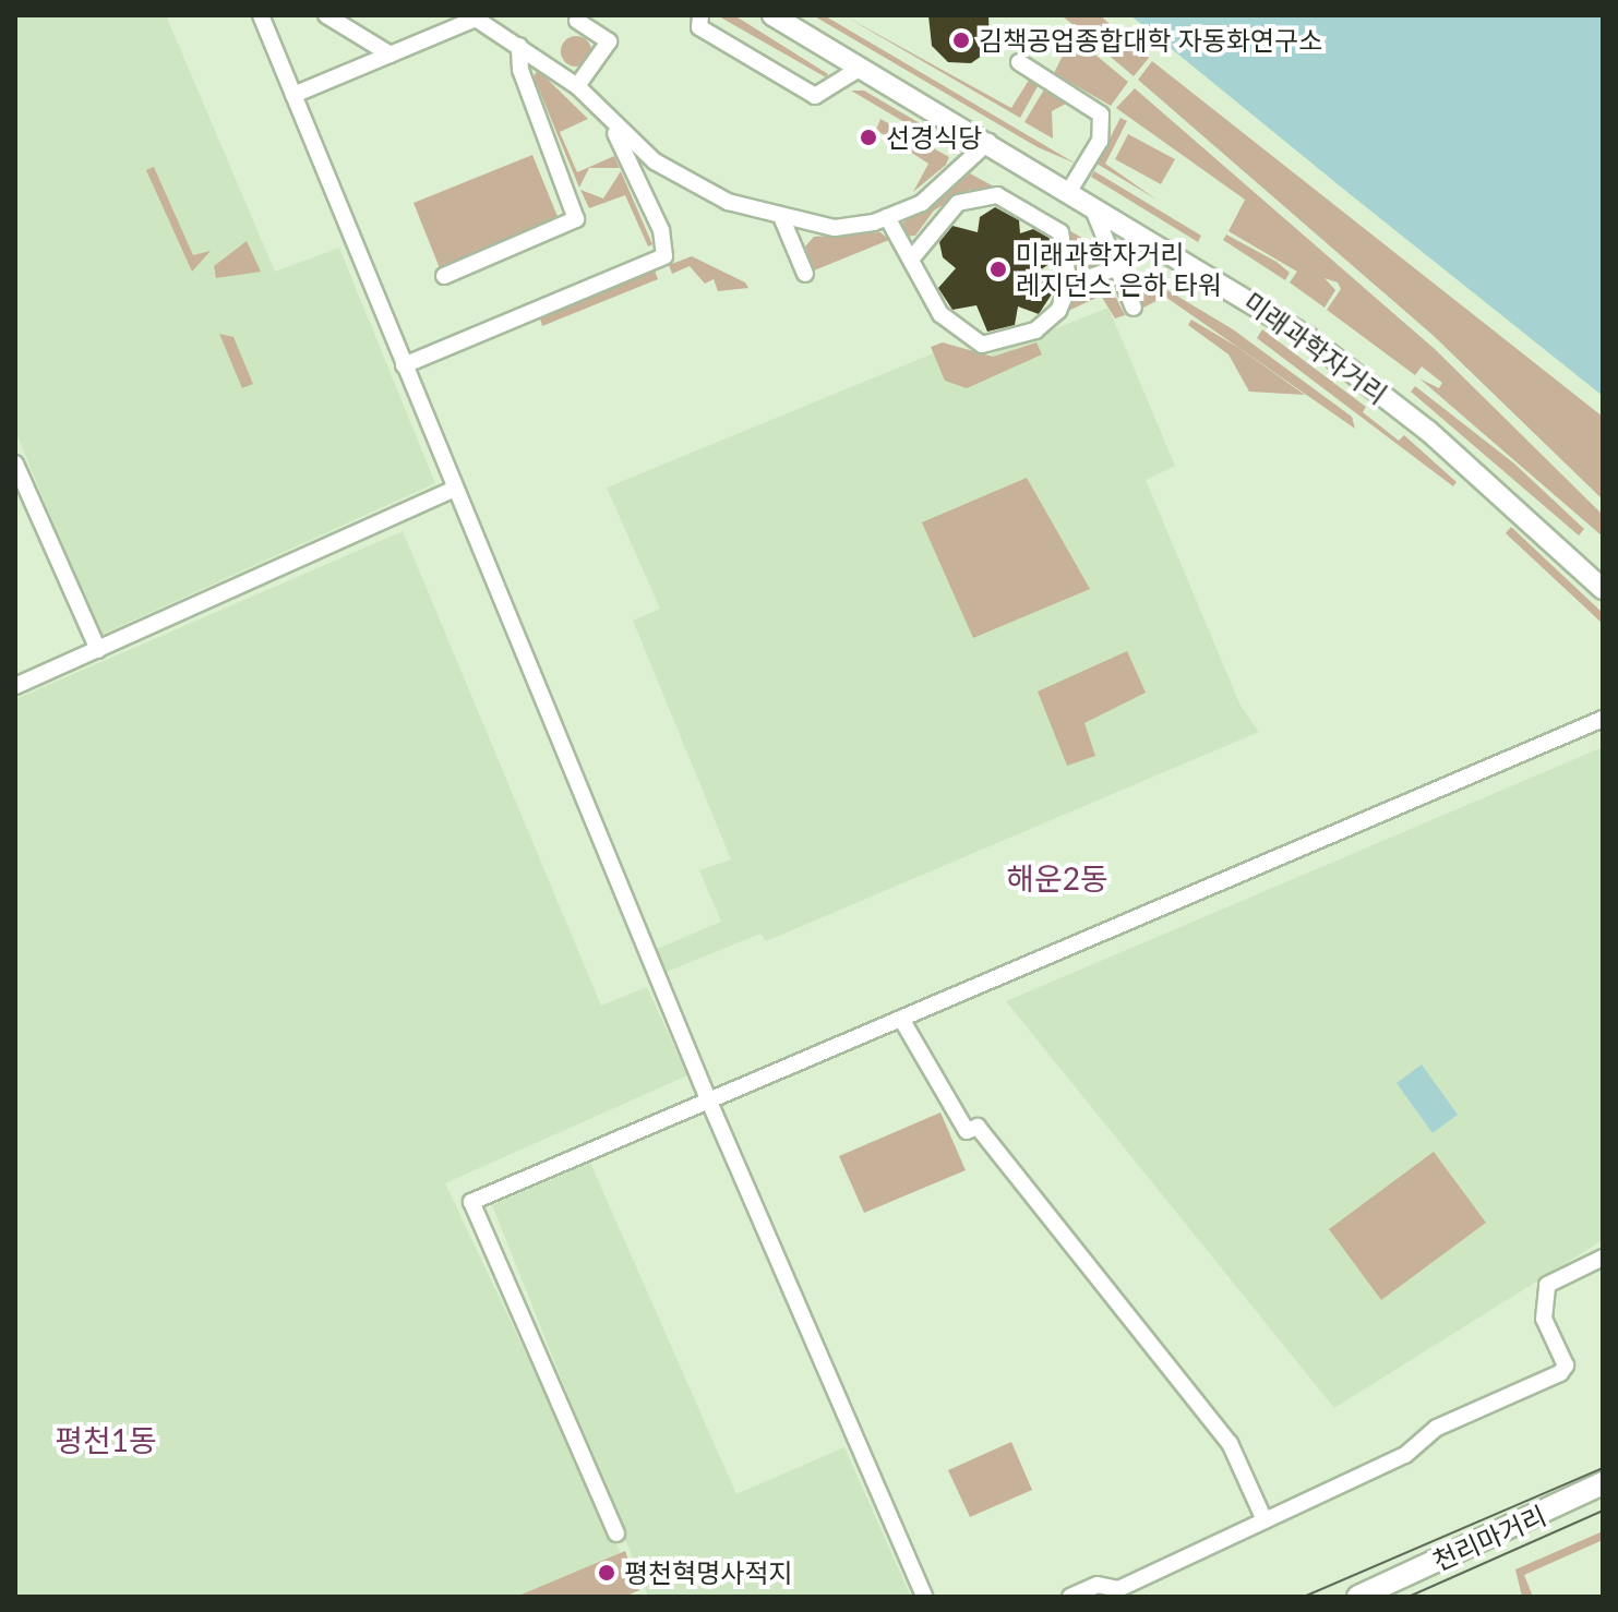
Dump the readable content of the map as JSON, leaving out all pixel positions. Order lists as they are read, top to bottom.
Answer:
{
  "streets": {
    "highway": ["천리마거리"],
    "main road": ["미래과학자거리"]
  },
  "districts": ["해운2동", "평천1동"],
  "places": [
    "김책공업종합대학 자동화연구소",
    "선경식당",
    "미래과학자거리 레지던스 은하 타워",
    "평천혁명사적지"
  ]
}
